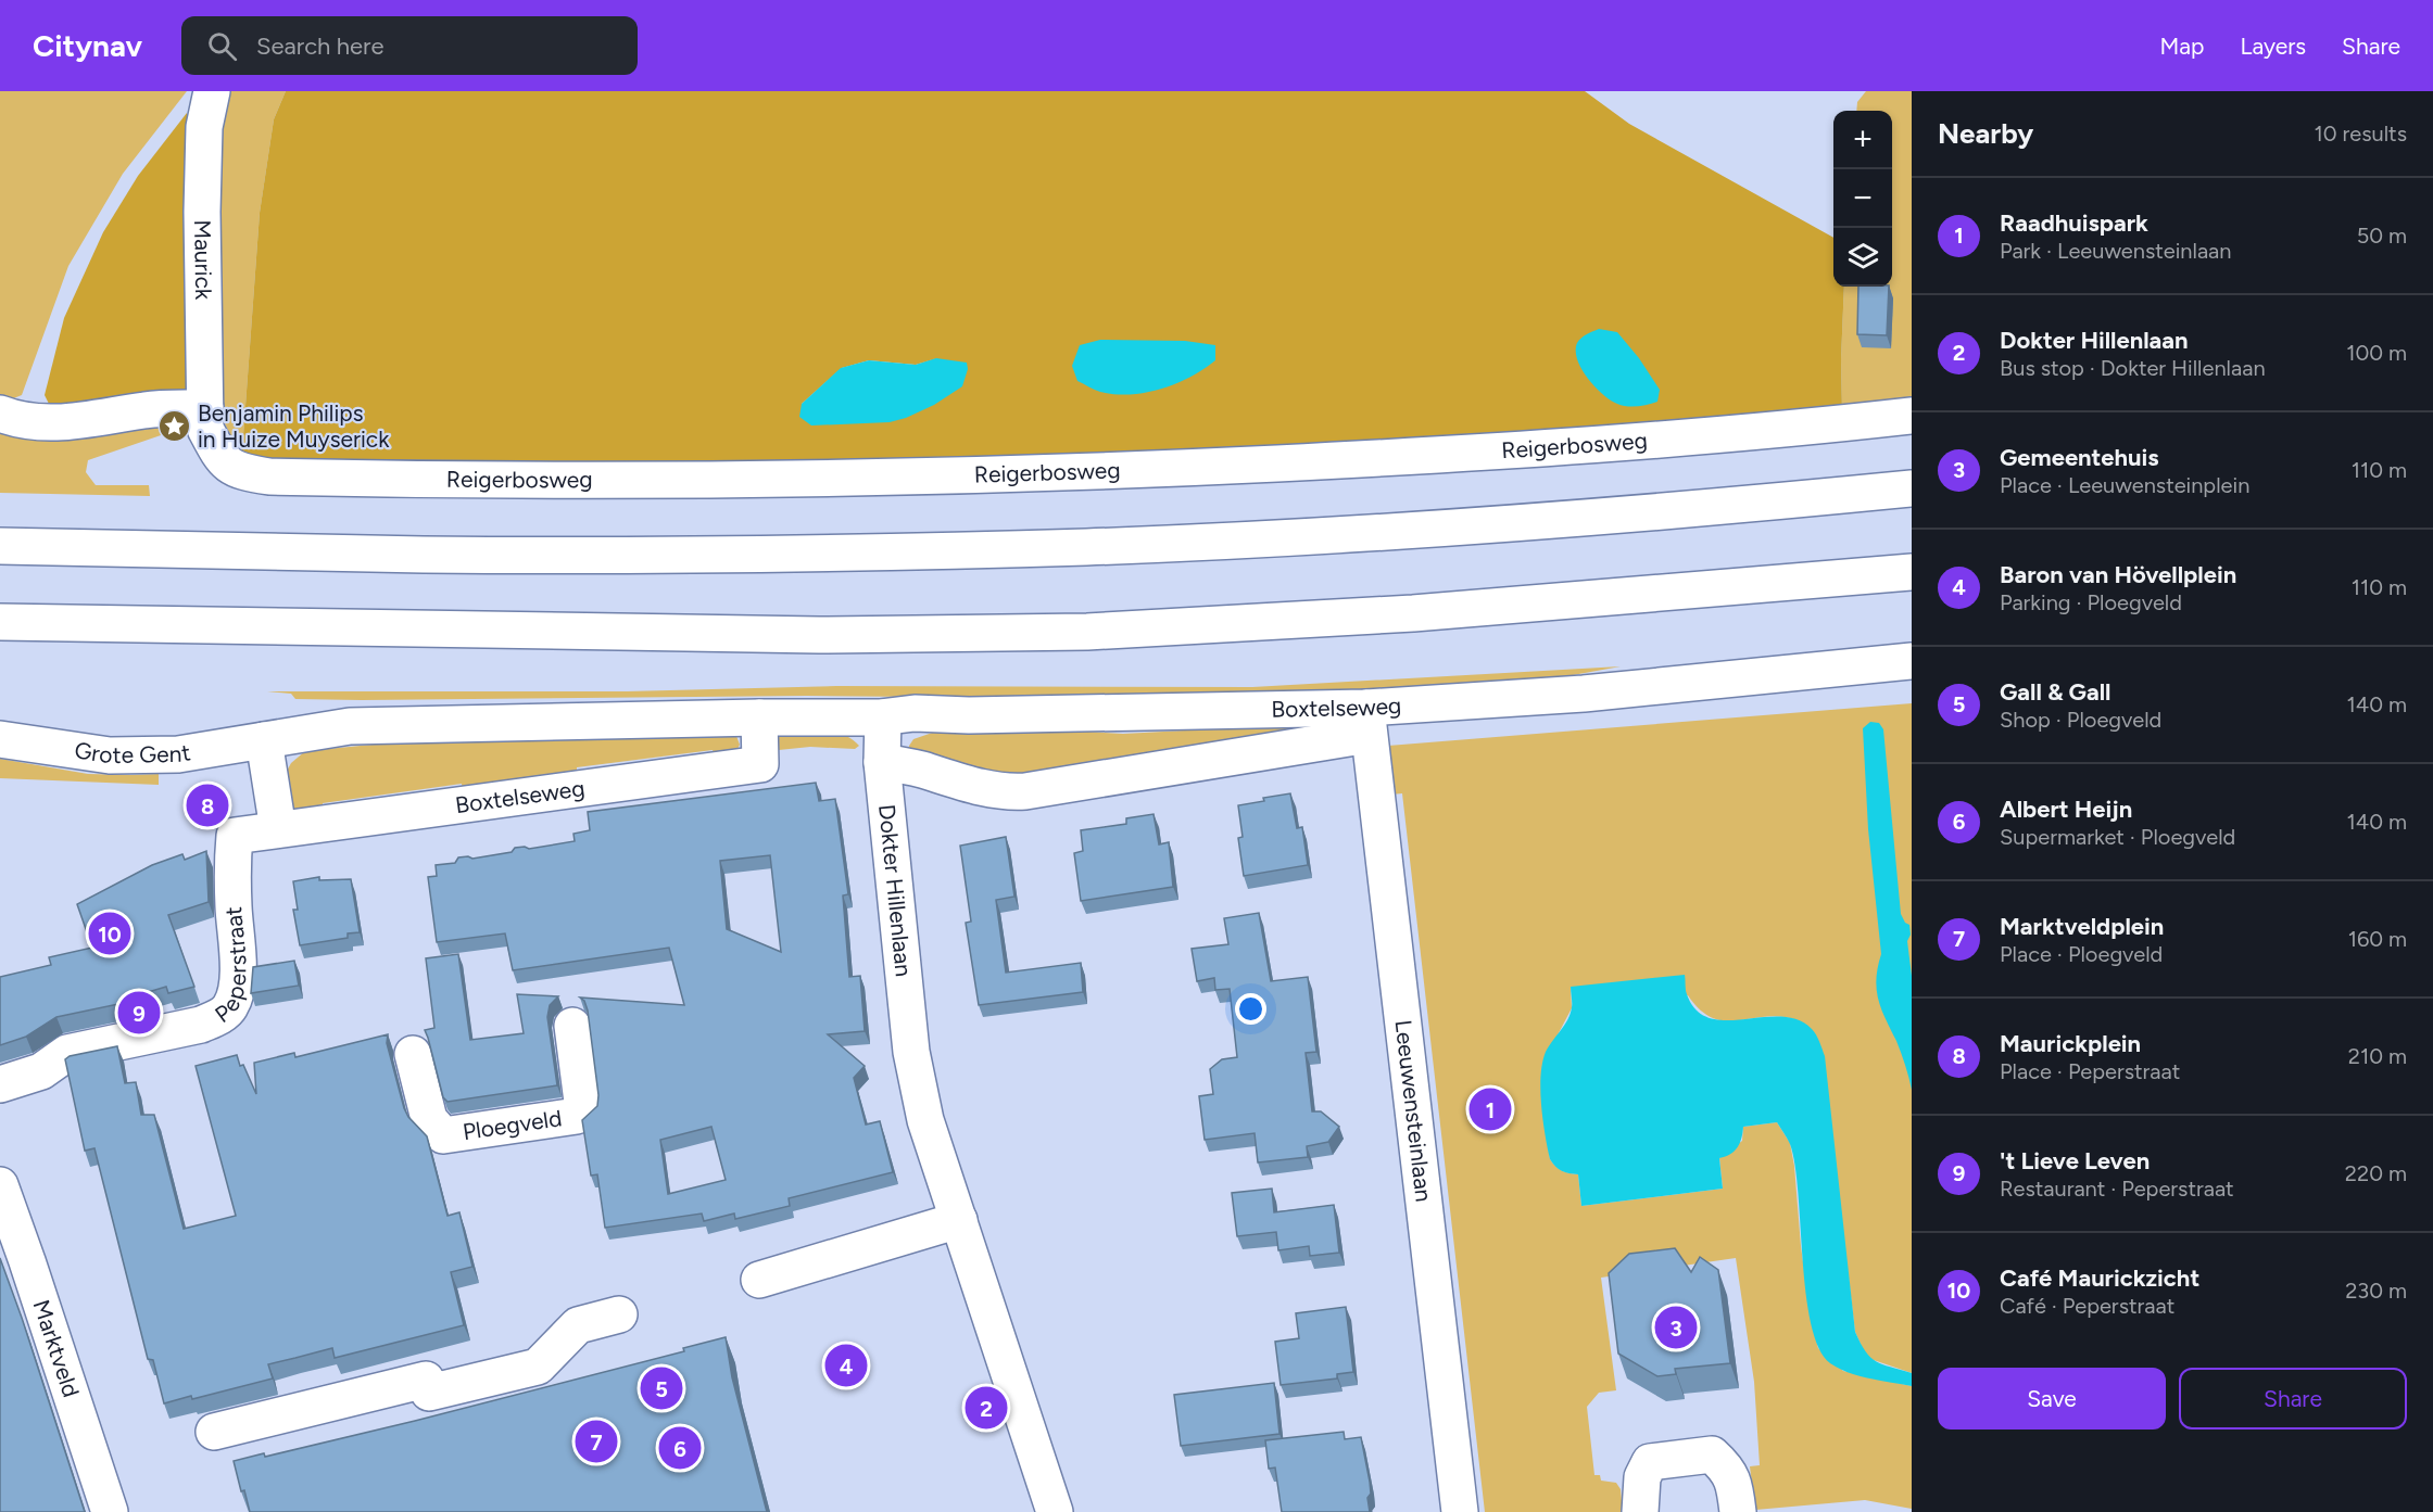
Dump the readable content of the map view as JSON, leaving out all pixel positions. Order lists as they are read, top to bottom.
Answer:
{
  "streets": {
    "main road": [
      "Maurick",
      "Reigerbosweg",
      "Boxtelseweg",
      "Grote Gent",
      "Dokter Hillenlaan",
      "Peperstraat",
      "Leeuwensteinlaan",
      "Ploegveld",
      "Marktveld"
    ]
  },
  "crossings": [
    ["Maurick", "Reigerbosweg"],
    ["Boxtelseweg", "Grote Gent"],
    ["Boxtelseweg", "Dokter Hillenlaan"],
    ["Boxtelseweg", "Peperstraat"],
    ["Boxtelseweg", "Leeuwensteinlaan"]
  ],
  "places": {
    "place": ["Benjamin Philips in Huize Muyserick"]
  },
  "page": {
    "header": "Citynav",
    "search": "Search here",
    "nav": ["Map", "Layers", "Share"],
    "heading": ["Nearby", "10 results"],
    "map_buttons": ["+", "−"],
    "list": [
      {
        "mark": "1",
        "name": "Raadhuispark",
        "note": "Park · Leeuwensteinlaan",
        "value": "50 m"
      },
      {
        "mark": "2",
        "name": "Dokter Hillenlaan",
        "note": "Bus stop · Dokter Hillenlaan",
        "value": "100 m"
      },
      {
        "mark": "3",
        "name": "Gemeentehuis",
        "note": "Place · Leeuwensteinplein",
        "value": "110 m"
      },
      {
        "mark": "4",
        "name": "Baron van Hövellplein",
        "note": "Parking · Ploegveld",
        "value": "110 m"
      },
      {
        "mark": "5",
        "name": "Gall & Gall",
        "note": "Shop · Ploegveld",
        "value": "140 m"
      },
      {
        "mark": "6",
        "name": "Albert Heijn",
        "note": "Supermarket · Ploegveld",
        "value": "140 m"
      },
      {
        "mark": "7",
        "name": "Marktveldplein",
        "note": "Place · Ploegveld",
        "value": "160 m"
      },
      {
        "mark": "8",
        "name": "Maurickplein",
        "note": "Place · Peperstraat",
        "value": "210 m"
      },
      {
        "mark": "9",
        "name": "'t Lieve Leven",
        "note": "Restaurant · Peperstraat",
        "value": "220 m"
      },
      {
        "mark": "10",
        "name": "Café Maurickzicht",
        "note": "Café · Peperstraat",
        "value": "230 m"
      }
    ],
    "pins": [
      "8",
      "10",
      "9",
      "1",
      "3",
      "4",
      "5",
      "2",
      "7",
      "6"
    ],
    "buttons": ["Save", "Share"]
  }
}
